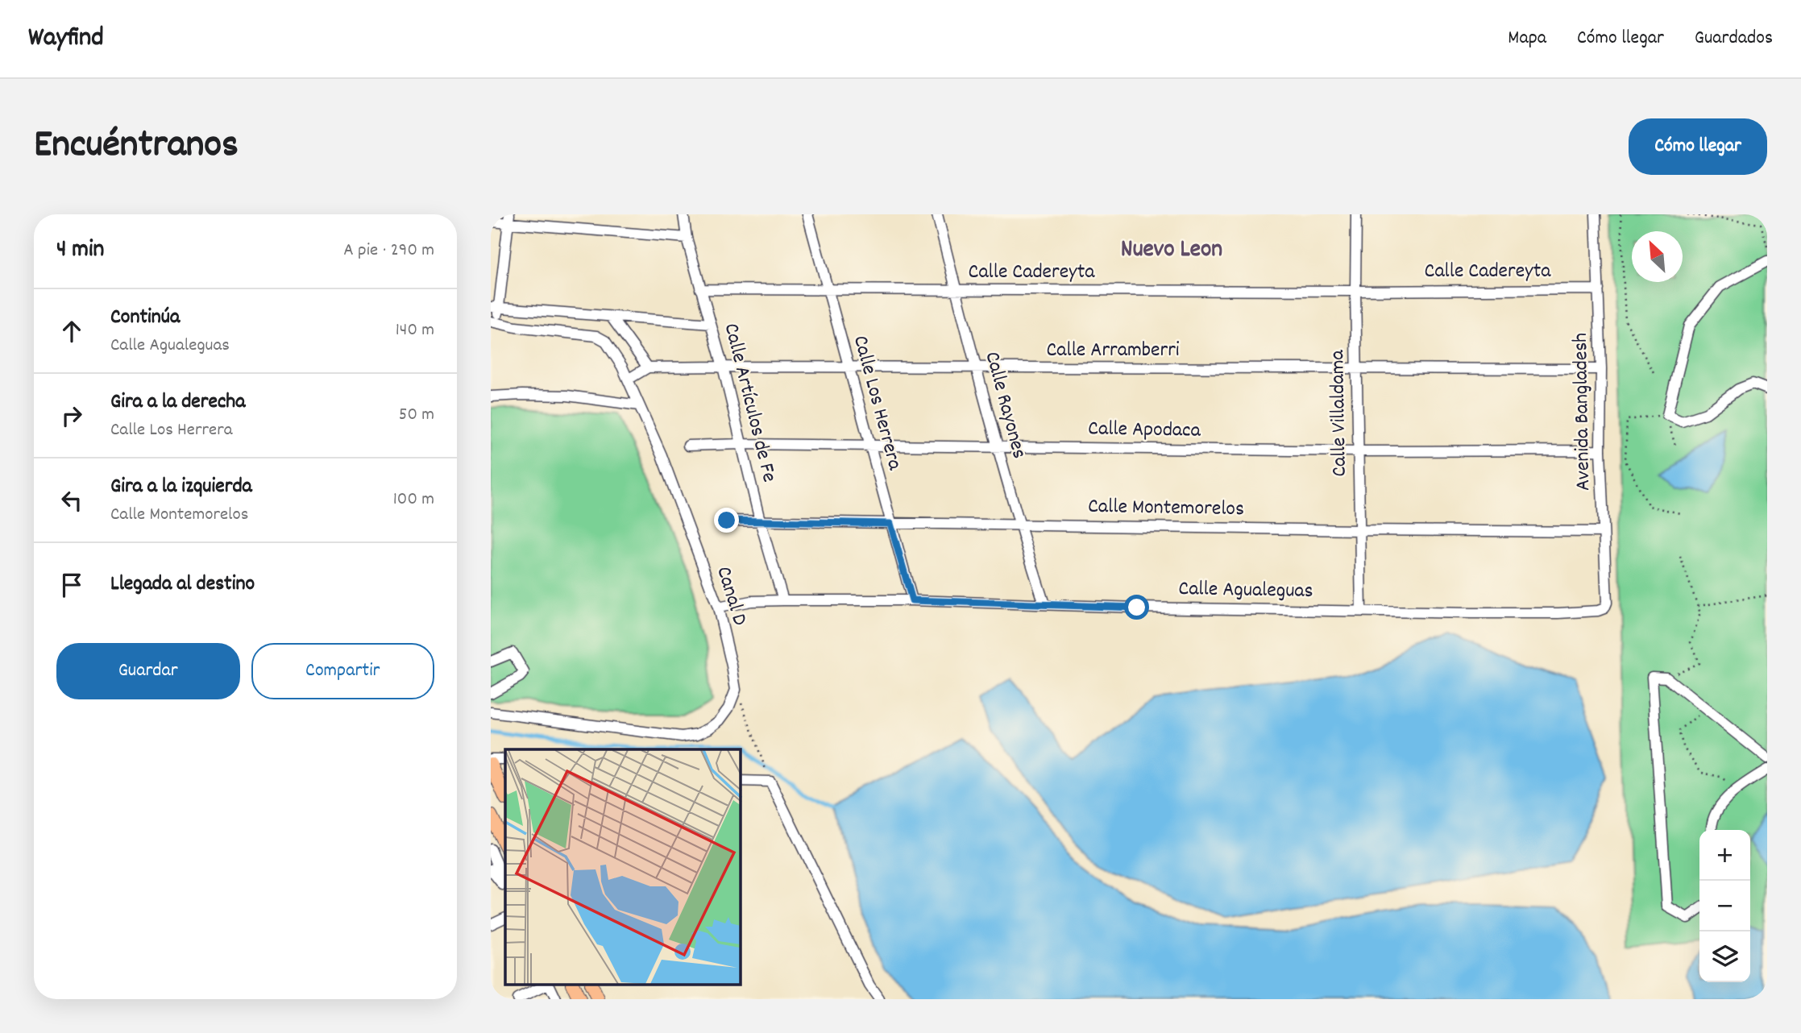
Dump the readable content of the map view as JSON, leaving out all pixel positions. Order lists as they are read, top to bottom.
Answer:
{
  "streets": {
    "street": [
      "Calle Cadereyta",
      "Calle Arramberri",
      "Calle Artículos de Fe",
      "Calle Los Herrera",
      "Calle Rayones",
      "Avenida Bangladesh",
      "Calle Villaldama",
      "Calle Apodaca",
      "Calle Montemorelos",
      "Calle Agualeguas",
      "Canal D"
    ]
  },
  "crossings": [
    ["Calle Cadereyta", "Calle Artículos de Fe"],
    ["Calle Cadereyta", "Calle Los Herrera"],
    ["Calle Cadereyta", "Calle Rayones"],
    ["Calle Cadereyta", "Avenida Bangladesh"],
    ["Calle Cadereyta", "Calle Villaldama"],
    ["Calle Arramberri", "Calle Artículos de Fe"],
    ["Calle Arramberri", "Calle Los Herrera"],
    ["Calle Arramberri", "Calle Rayones"],
    ["Calle Arramberri", "Avenida Bangladesh"],
    ["Calle Arramberri", "Calle Villaldama"],
    ["Calle Artículos de Fe", "Calle Apodaca"],
    ["Calle Artículos de Fe", "Calle Montemorelos"],
    ["Calle Artículos de Fe", "Calle Agualeguas"],
    ["Calle Los Herrera", "Calle Apodaca"],
    ["Calle Los Herrera", "Calle Montemorelos"],
    ["Calle Los Herrera", "Calle Agualeguas"],
    ["Calle Rayones", "Calle Apodaca"],
    ["Calle Rayones", "Calle Montemorelos"],
    ["Calle Rayones", "Calle Agualeguas"],
    ["Avenida Bangladesh", "Calle Apodaca"],
    ["Avenida Bangladesh", "Calle Montemorelos"],
    ["Avenida Bangladesh", "Calle Agualeguas"],
    ["Calle Villaldama", "Calle Apodaca"],
    ["Calle Villaldama", "Calle Montemorelos"],
    ["Calle Villaldama", "Calle Agualeguas"],
    ["Calle Agualeguas", "Canal D"]
  ],
  "districts": ["Nuevo Leon"],
  "north": "top left",
  "page": {
    "header": "Wayfind",
    "nav": ["Mapa", "Cómo llegar", "Guardados"],
    "title": "Encuéntranos",
    "buttons": [
      "Cómo llegar",
      ["Guardar", "Compartir"]
    ],
    "heading": ["4 min", "A pie · 290 m"],
    "list": [
      ["Continúa", "Calle Agualeguas", "140 m"],
      ["Gira a la derecha", "Calle Los Herrera", "50 m"],
      ["Gira a la izquierda", "Calle Montemorelos", "100 m"],
      "Llegada al destino"
    ],
    "map_buttons": ["+", "−"]
  }
}
